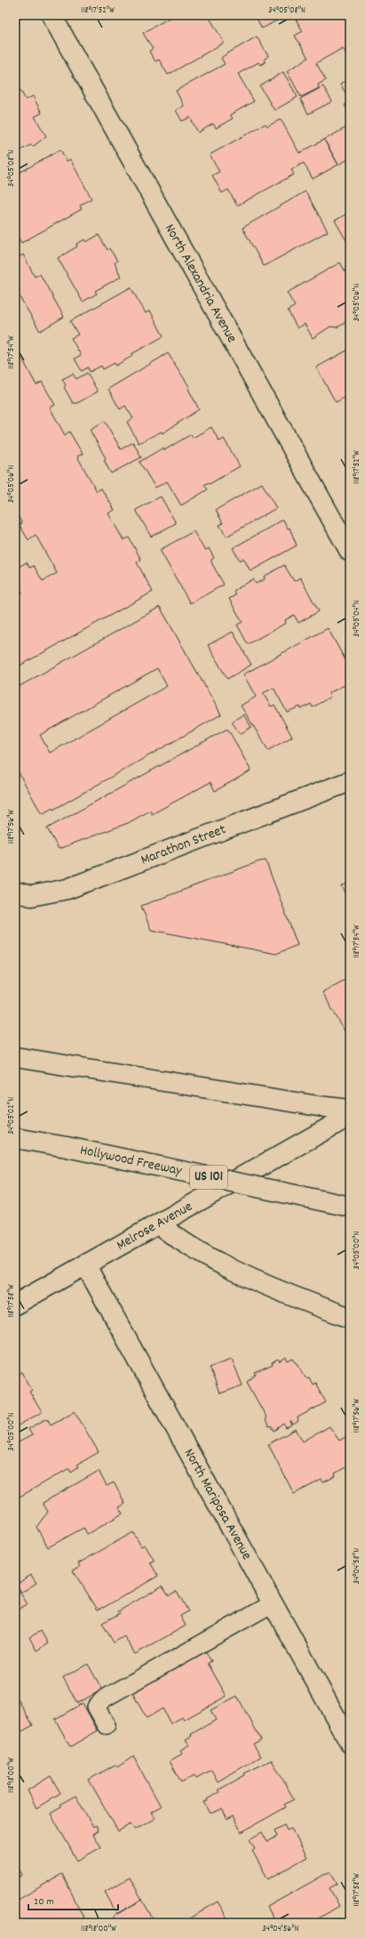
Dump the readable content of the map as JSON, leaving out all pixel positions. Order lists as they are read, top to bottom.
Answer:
{
  "streets": {
    "main road": [
      "North Alexandria Avenue",
      "Marathon Street",
      "Hollywood Freeway",
      "US 101",
      "Melrose Avenue",
      "North Mariposa Avenue"
    ]
  },
  "crossings": [
    ["Melrose Avenue", "North Mariposa Avenue"]
  ],
  "scale_bar": "20 m",
  "coordinates": [
    "118°17'52\"W",
    "34°05'08\"N",
    "34°05'06\"N",
    "118°17'54\"W",
    "34°05'04\"N",
    "118°17'56\"W",
    "34°05'02\"N",
    "34°05'00\"N",
    "118°17'58\"W",
    "34°04'58\"N",
    "118°18'00\"W",
    "34°04'56\"N"
  ]
}
